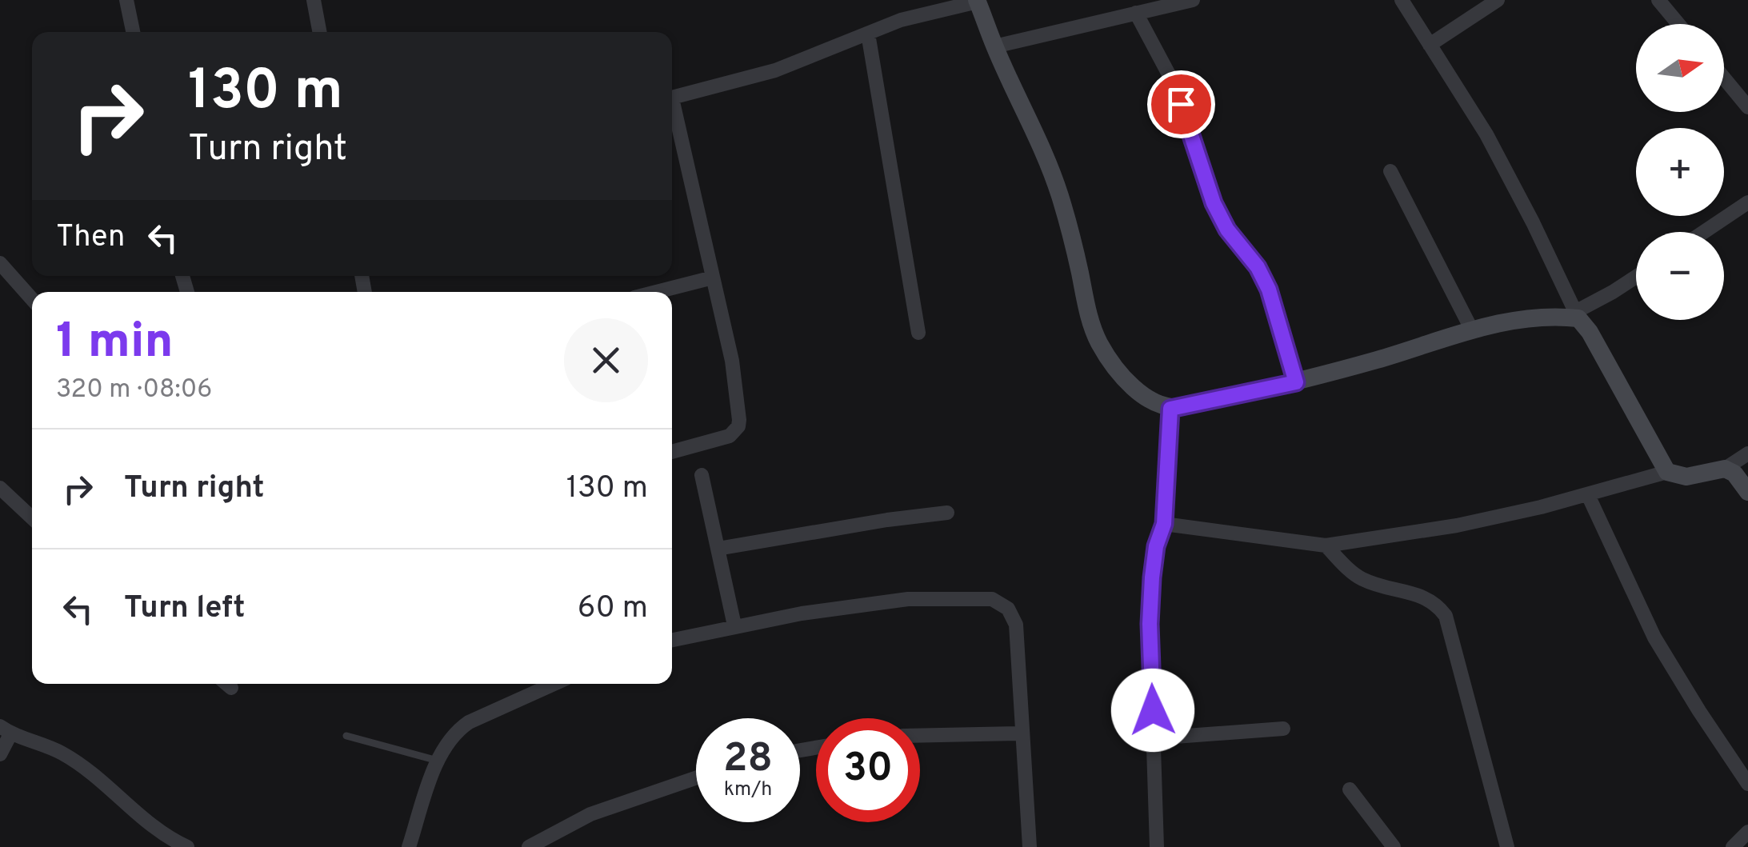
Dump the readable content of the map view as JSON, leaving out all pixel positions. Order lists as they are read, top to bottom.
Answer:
{
  "north": "right",
  "page": {
    "map_buttons": ["+", "−"],
    "turn": ["130 m", "Turn right"],
    "then": "Then",
    "heading": ["1 min", "320 m · 08:06"],
    "list": [
      {
        "name": "Turn right",
        "value": "130 m"
      },
      {
        "name": "Turn left",
        "value": "60 m"
      }
    ],
    "speed": "28 km/h",
    "limit": "30"
  }
}
